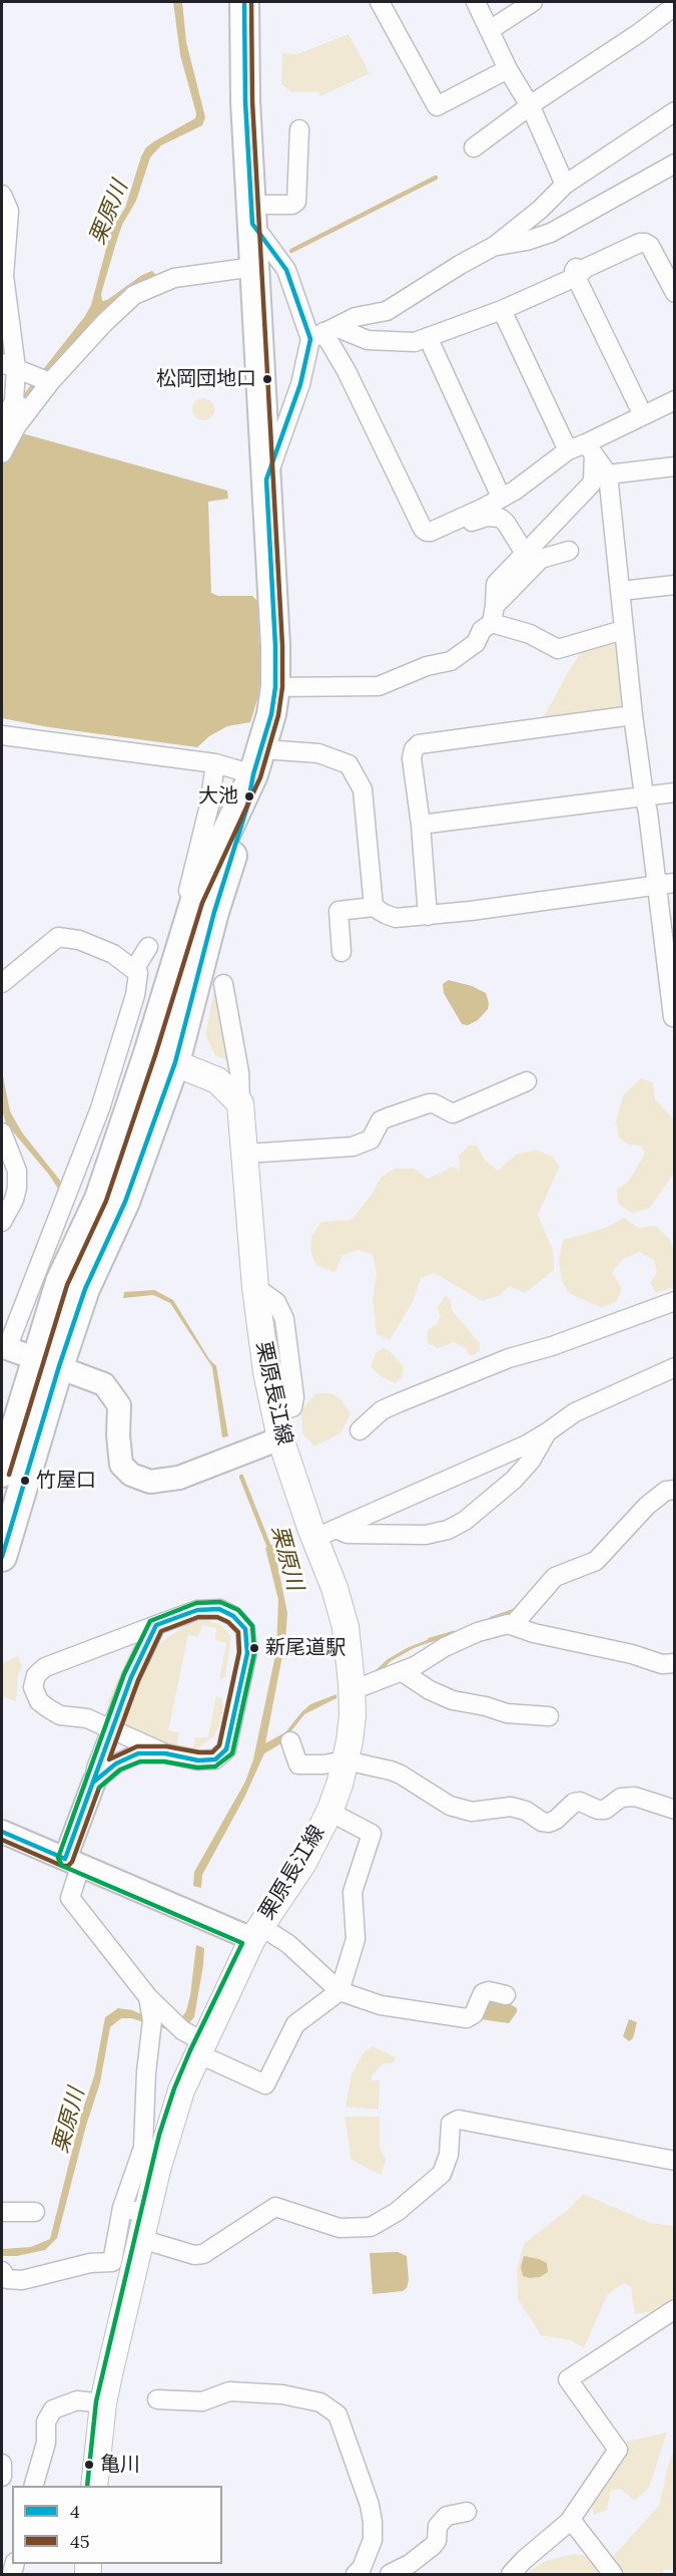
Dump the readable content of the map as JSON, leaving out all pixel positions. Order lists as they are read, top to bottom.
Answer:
{
  "streets": {
    "main road": ["栗原長江線"]
  },
  "water": ["栗原川"],
  "places": [
    "松岡団地口",
    "大池",
    "竹屋口",
    "新尾道駅",
    "亀川"
  ],
  "lines": ["transit line 4", "transit line 45"],
  "legend": ["4", "45"]
}
